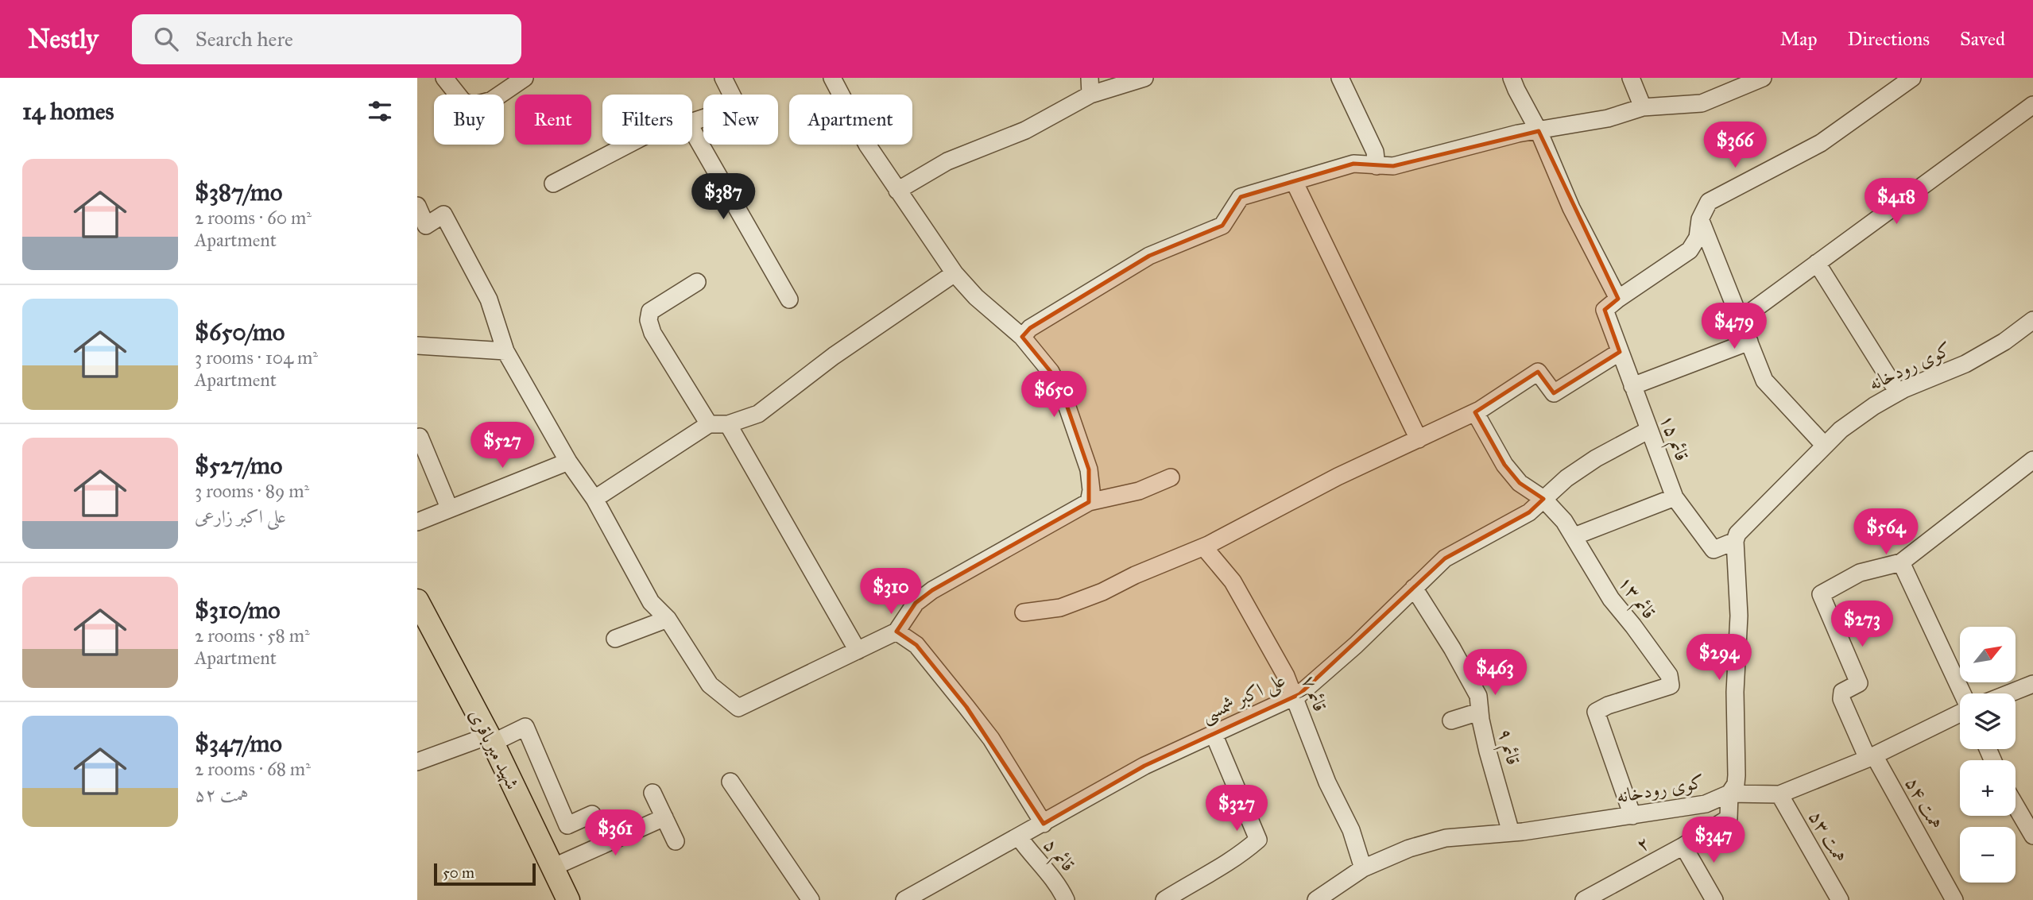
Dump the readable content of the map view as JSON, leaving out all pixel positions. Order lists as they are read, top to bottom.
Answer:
{
  "streets": {
    "main road": ["شهید میرباقری"],
    "street": [
      "کوی رودخانه",
      "قائم ۱۵",
      "قائم ۱۳",
      "قائم ۷",
      "علی اکبر شمسی",
      "قائم ۹",
      "همت ۵۴",
      "همت ۵۳",
      "۲",
      "قائم ۵"
    ]
  },
  "crossings": [
    ["کوی رودخانه", "قائم ۱۵"],
    ["کوی رودخانه", "قائم ۱۳"],
    ["کوی رودخانه", "قائم ۷"],
    ["کوی رودخانه", "قائم ۹"],
    ["کوی رودخانه", "۲"],
    ["قائم ۱۵", "علی اکبر شمسی"],
    ["قائم ۱۳", "علی اکبر شمسی"],
    ["قائم ۷", "علی اکبر شمسی"],
    ["علی اکبر شمسی", "قائم ۹"],
    ["علی اکبر شمسی", "قائم ۵"]
  ],
  "scale_bar": "50 m",
  "north": "top right",
  "page": {
    "header": "Nestly",
    "search": "Search here",
    "nav": ["Map", "Directions", "Saved"],
    "heading": "14 homes",
    "chip": [
      "Buy",
      "Rent",
      "Filters",
      "New",
      "Apartment"
    ],
    "price": [
      "$366",
      "$387",
      "$418",
      "$479",
      "$650",
      "$527",
      "$564",
      "$310",
      "$273",
      "$294",
      "$463",
      "$327",
      "$361",
      "$347"
    ],
    "list": [
      {
        "name": "$387/mo",
        "note": "2 rooms · 60 m² · Apartment"
      },
      {
        "name": "$650/mo",
        "note": "3 rooms · 104 m² · Apartment"
      },
      {
        "name": "$527/mo",
        "note": "3 rooms · 89 m² · علی اکبر زارعی"
      },
      {
        "name": "$310/mo",
        "note": "2 rooms · 58 m² · Apartment"
      },
      {
        "name": "$347/mo",
        "note": "2 rooms · 68 m² · همت ۵۲"
      }
    ],
    "map_buttons": ["+", "−"],
    "scale": "50 m"
  }
}
